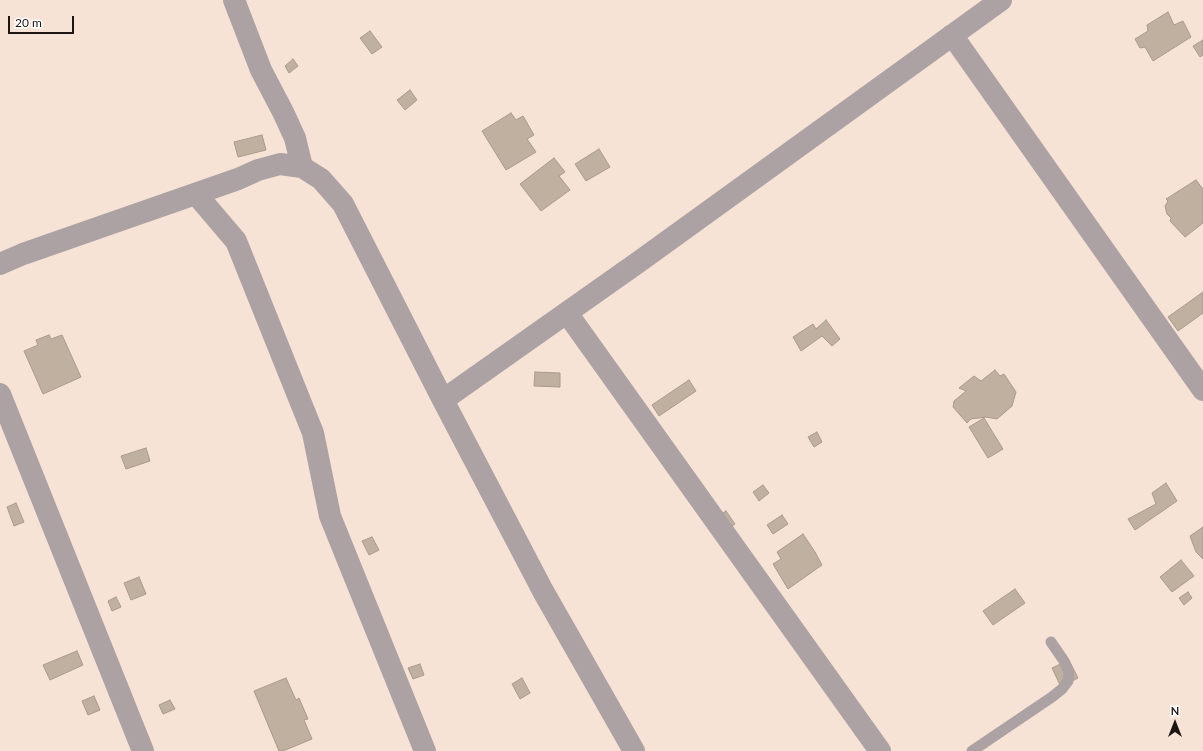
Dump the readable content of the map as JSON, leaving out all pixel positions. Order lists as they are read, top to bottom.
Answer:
{
  "scale_bar": "20 m",
  "north": "top"
}
